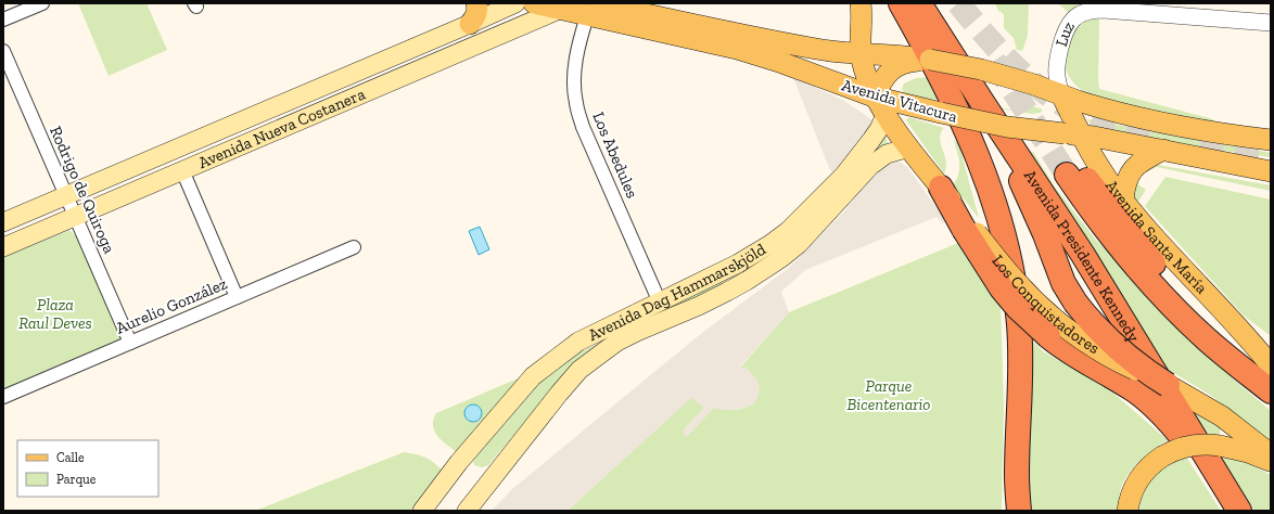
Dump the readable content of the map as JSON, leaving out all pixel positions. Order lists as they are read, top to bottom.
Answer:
{
  "streets": {
    "highway": ["Avenida Presidente Kennedy"],
    "main road": [
      "Avenida Vitacura",
      "Avenida Nueva Costanera",
      "Avenida Santa María",
      "Avenida Dag Hammarskjöld",
      "Los Conquistadores"
    ],
    "street": [
      "Luz",
      "Los Abedules",
      "Rodrigo de Quiroga",
      "Aurelio González"
    ]
  },
  "crossings": [
    ["Luz", "Avenida Vitacura"],
    ["Luz", "Avenida Santa María"],
    ["Avenida Vitacura", "Avenida Nueva Costanera"],
    ["Avenida Vitacura", "Los Abedules"],
    ["Avenida Vitacura", "Avenida Santa María"],
    ["Avenida Nueva Costanera", "Rodrigo de Quiroga"],
    ["Los Abedules", "Avenida Dag Hammarskjöld"],
    ["Rodrigo de Quiroga", "Aurelio González"],
    ["Avenida Santa María", "Avenida Presidente Kennedy"]
  ],
  "parks": ["Plaza Raul Deves", "Parque Bicentenario"],
  "legend": ["Calle", "Parque"]
}
